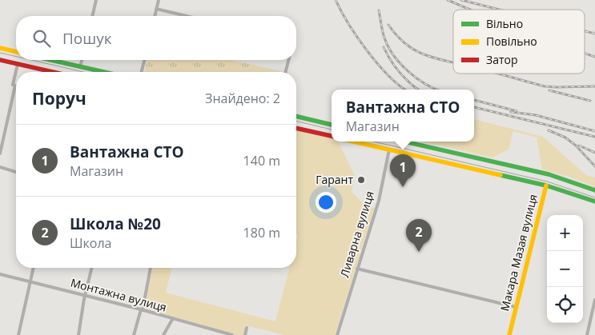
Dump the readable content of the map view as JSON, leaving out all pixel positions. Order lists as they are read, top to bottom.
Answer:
{
  "streets": {
    "main road": ["Ливарна вулиця", "Макара Мазая вулиця"],
    "street": ["Монтажна вулиця"]
  },
  "places": ["Гарант"],
  "legend": ["Вільно", "Повільно", "Затор"],
  "page": {
    "search": "Пошук",
    "heading": ["Поруч", "Знайдено: 2"],
    "popup": ["Вантажна СТО", "Магазин"],
    "list": [
      {
        "mark": "1",
        "name": "Вантажна СТО",
        "note": "Магазин",
        "value": "140 m"
      },
      {
        "mark": "2",
        "name": "Школа №20",
        "note": "Школа",
        "value": "180 m"
      }
    ],
    "pins": ["1", "2"],
    "map_buttons": ["+", "−"]
  }
}
